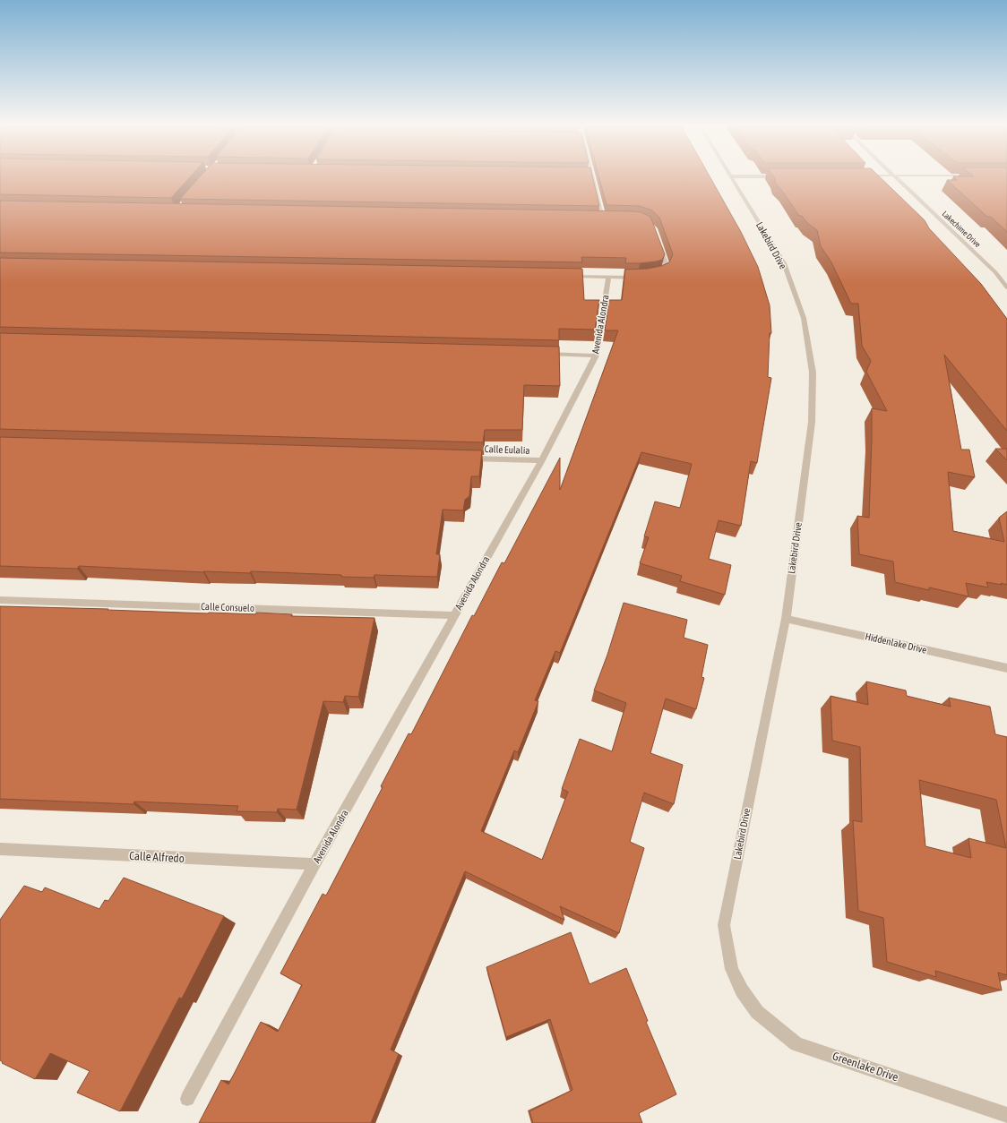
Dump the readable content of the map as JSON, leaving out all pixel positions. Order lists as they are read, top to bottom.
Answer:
{
  "streets": {
    "street": [
      "Lakechime Drive",
      "Lakebird Drive",
      "Avenida Alondra",
      "Calle Eulalia",
      "Calle Consuelo",
      "Hiddenlake Drive",
      "Calle Alfredo",
      "Greenlake Drive"
    ]
  },
  "crossings": [
    ["Lakebird Drive", "Hiddenlake Drive"],
    ["Lakebird Drive", "Greenlake Drive"],
    ["Avenida Alondra", "Calle Eulalia"],
    ["Avenida Alondra", "Calle Consuelo"],
    ["Avenida Alondra", "Calle Alfredo"]
  ]
}
